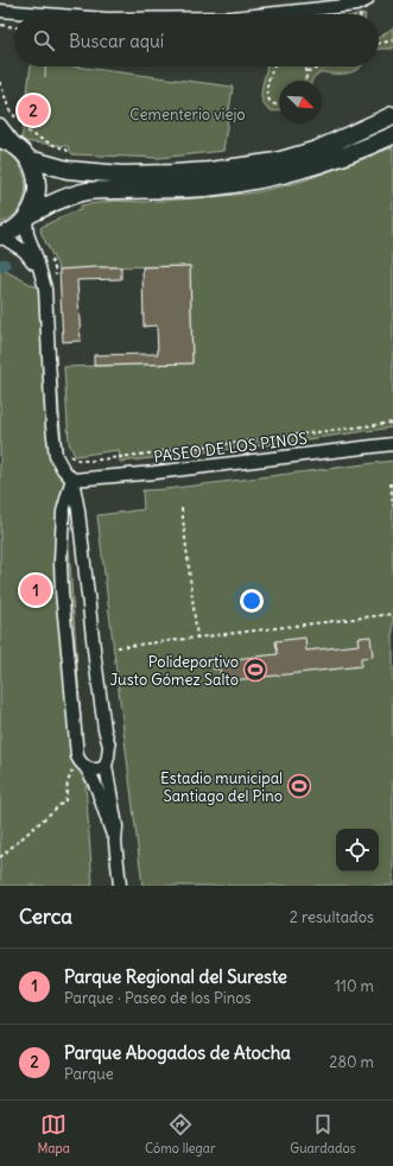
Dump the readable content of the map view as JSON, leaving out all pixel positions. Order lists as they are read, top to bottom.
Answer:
{
  "streets": {
    "street": ["PASEO DE LOS PINOS"]
  },
  "parks": ["Cementerio viejo"],
  "places": {
    "sports": ["Polideportivo Justo Gómez Salto", "Estadio municipal Santiago del Pino"]
  },
  "north": "bottom right",
  "page": {
    "search": "Buscar aquí",
    "pins": ["2", "1"],
    "heading": ["Cerca", "2 resultados"],
    "list": [
      {
        "mark": "1",
        "name": "Parque Regional del Sureste",
        "note": "Parque · Paseo de los Pinos",
        "value": "110 m"
      },
      {
        "mark": "2",
        "name": "Parque Abogados de Atocha",
        "note": "Parque",
        "value": "280 m"
      }
    ],
    "nav": ["Mapa", "Cómo llegar", "Guardados"]
  }
}
